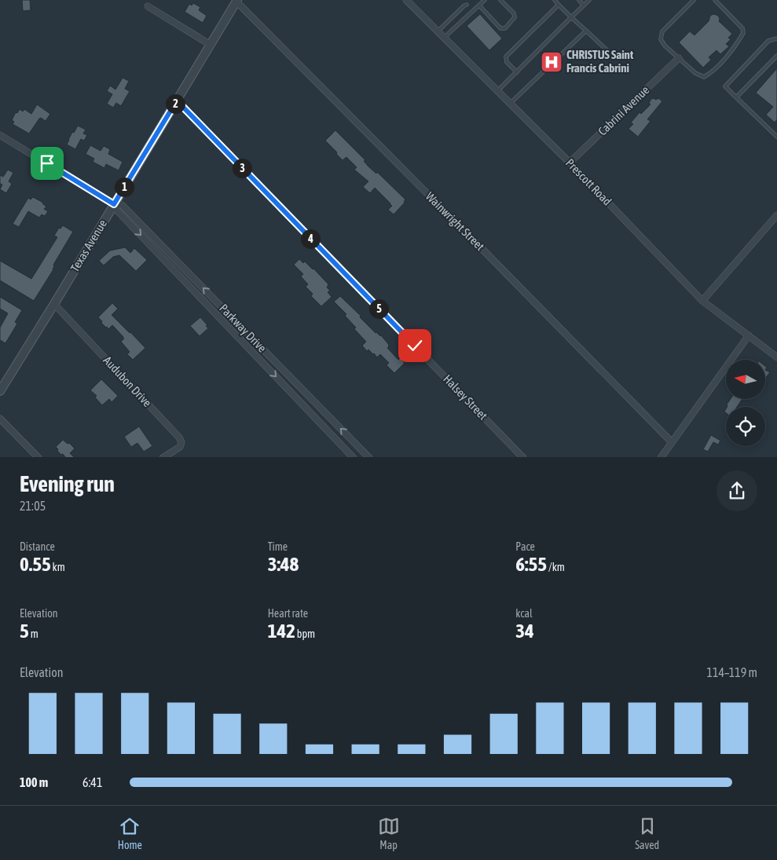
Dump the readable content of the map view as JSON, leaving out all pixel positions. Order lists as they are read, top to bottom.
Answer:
{
  "streets": {
    "street": [
      "Cabrini Avenue",
      "Prescott Road",
      "Wainwright Street",
      "Texas Avenue",
      "Parkway Drive",
      "Audubon Drive",
      "Halsey Street"
    ]
  },
  "crossings": [
    ["Cabrini Avenue", "Prescott Road"],
    ["Wainwright Street", "Texas Avenue"],
    ["Texas Avenue", "Parkway Drive"],
    ["Texas Avenue", "Audubon Drive"],
    ["Texas Avenue", "Halsey Street"]
  ],
  "places": {
    "hospital": ["CHRISTUS Saint Francis Cabrini"]
  },
  "north": "left",
  "page": {
    "pins": [
      "2",
      "3",
      "1",
      "4",
      "5"
    ],
    "heading": ["Evening run", "21:05"],
    "stats": [
      ["Distance", "0.55 km"],
      ["Time", "3:48"],
      ["Pace", "6:55 /km"],
      ["Elevation", "5 m"],
      ["Heart rate", "142 bpm"],
      ["kcal", "34"]
    ],
    "chart": ["Elevation", "114–119 m"],
    "list": [
      {
        "name": "100 m",
        "note": "6:41"
      }
    ],
    "tabs": ["Home", "Map", "Saved"]
  }
}
